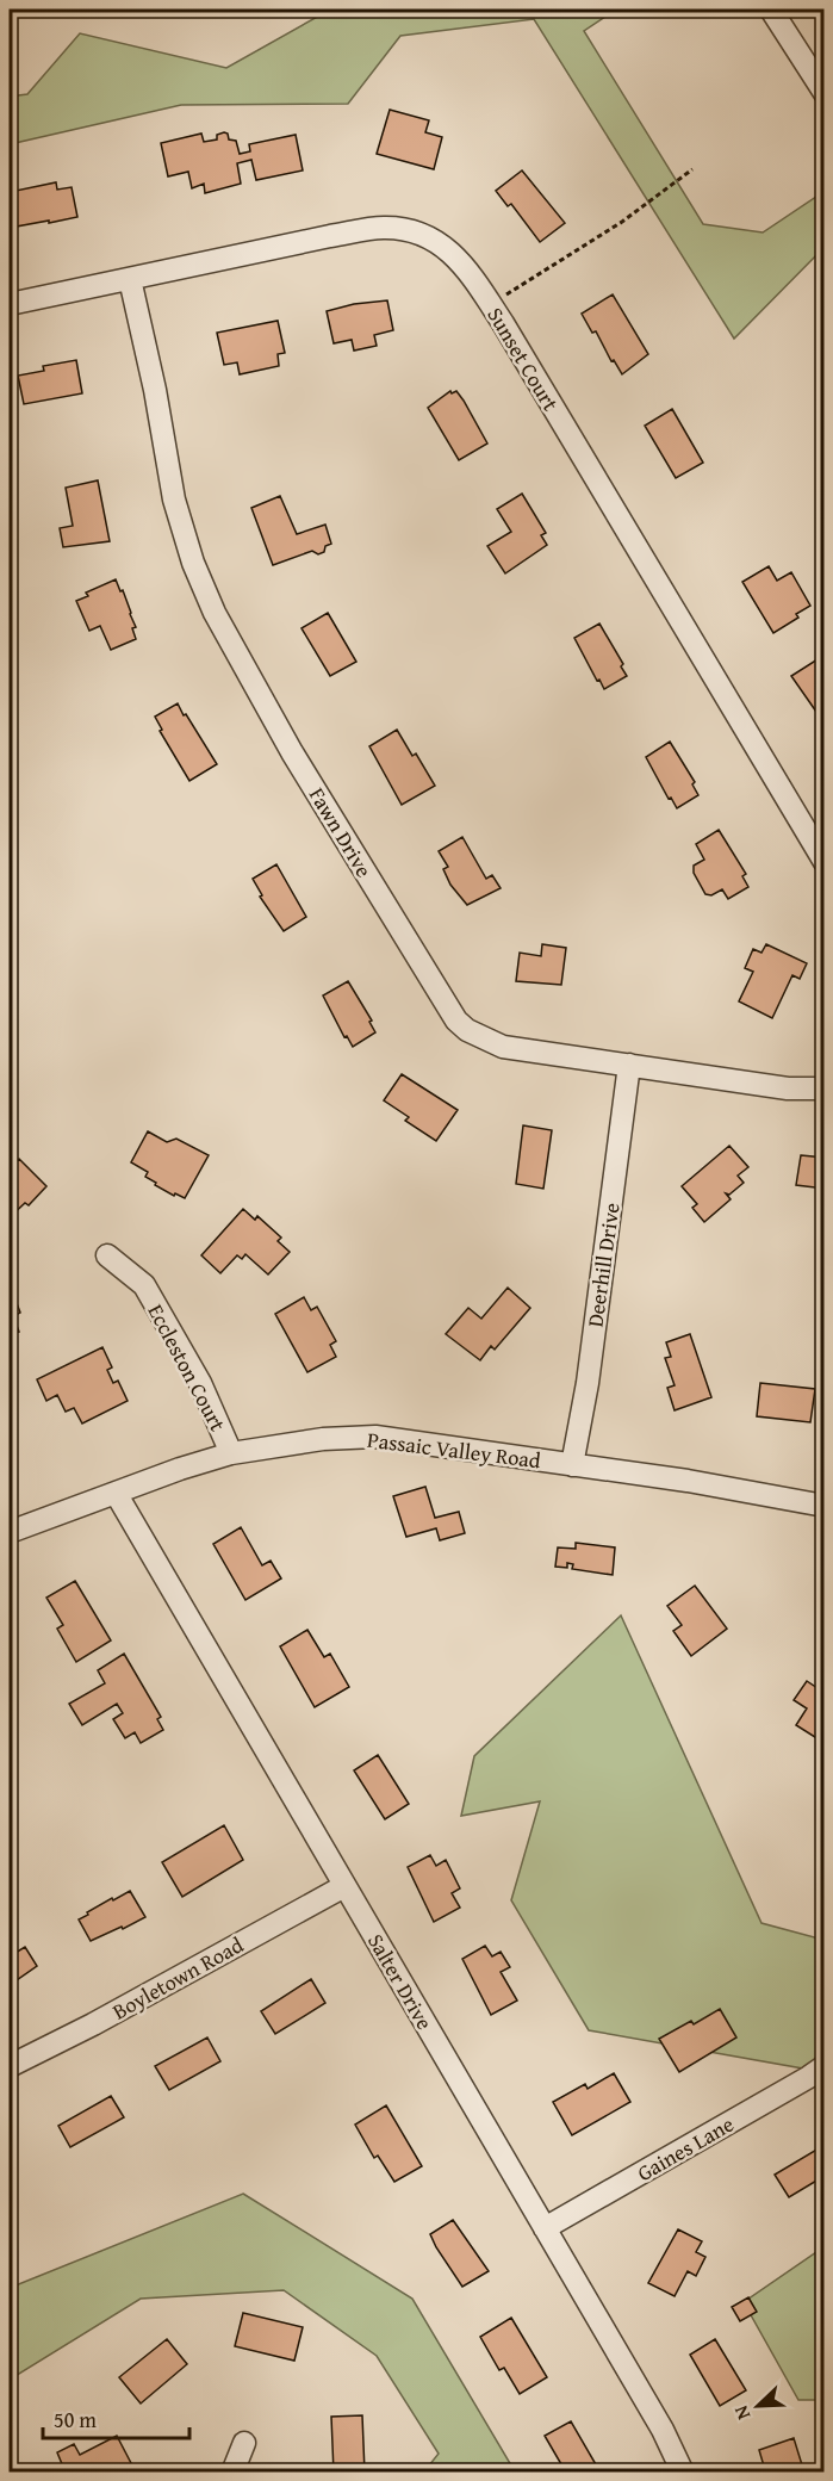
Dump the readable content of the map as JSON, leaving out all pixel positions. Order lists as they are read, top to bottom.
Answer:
{
  "streets": {
    "street": [
      "Sunset Court",
      "Fawn Drive",
      "Deerhill Drive",
      "Eccleston Court",
      "Passaic Valley Road",
      "Boyletown Road",
      "Salter Drive",
      "Gaines Lane"
    ]
  },
  "crossings": [
    ["Sunset Court", "Fawn Drive"],
    ["Fawn Drive", "Deerhill Drive"],
    ["Deerhill Drive", "Passaic Valley Road"],
    ["Eccleston Court", "Passaic Valley Road"],
    ["Passaic Valley Road", "Salter Drive"],
    ["Boyletown Road", "Salter Drive"],
    ["Salter Drive", "Gaines Lane"]
  ],
  "scale_bar": "50 m",
  "north": "bottom left"
}
